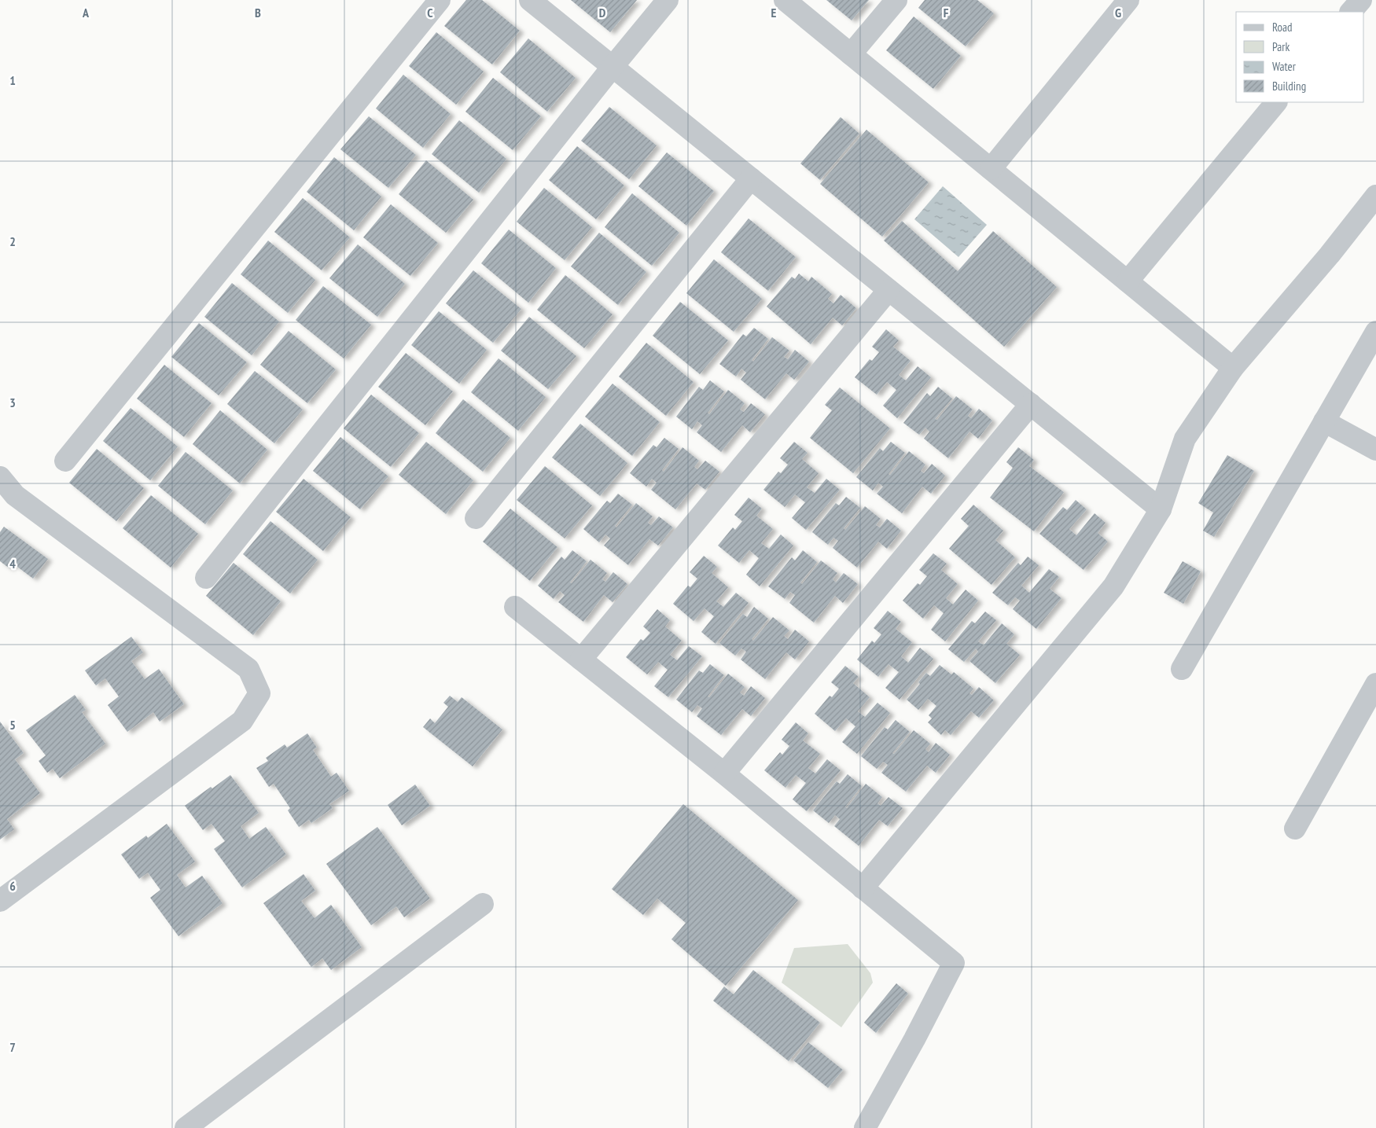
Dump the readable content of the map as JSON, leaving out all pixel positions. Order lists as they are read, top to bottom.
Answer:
{
  "legend": [
    "Road",
    "Park",
    "Water",
    "Building"
  ],
  "grid": {
    "columns": [
      "A",
      "B",
      "C",
      "D",
      "E",
      "F",
      "G"
    ],
    "rows": [
      "1",
      "2",
      "3",
      "4",
      "5",
      "6",
      "7"
    ]
  }
}
